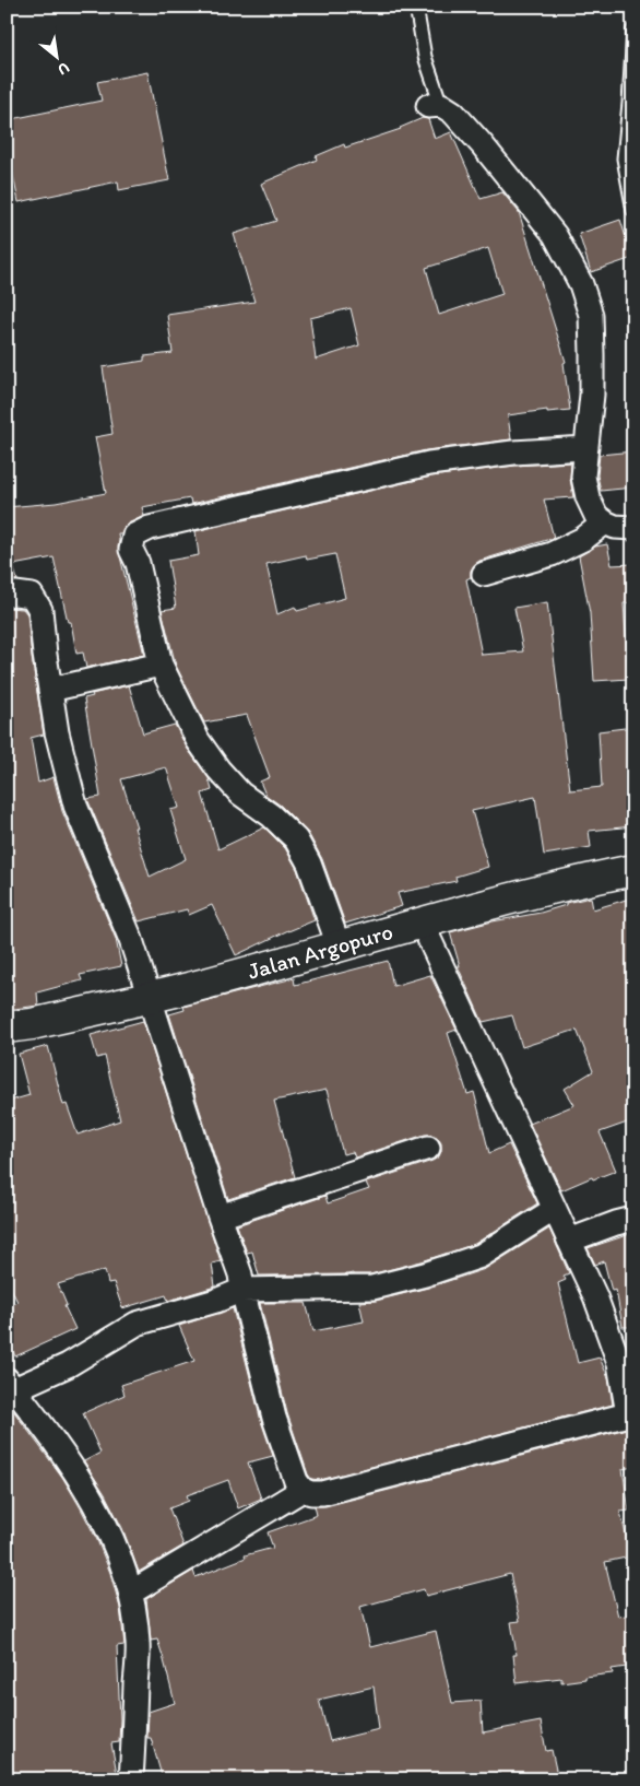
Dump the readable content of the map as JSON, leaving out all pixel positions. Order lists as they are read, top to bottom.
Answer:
{
  "streets": {
    "street": ["Jalan Argopuro"]
  },
  "north": "bottom right"
}
